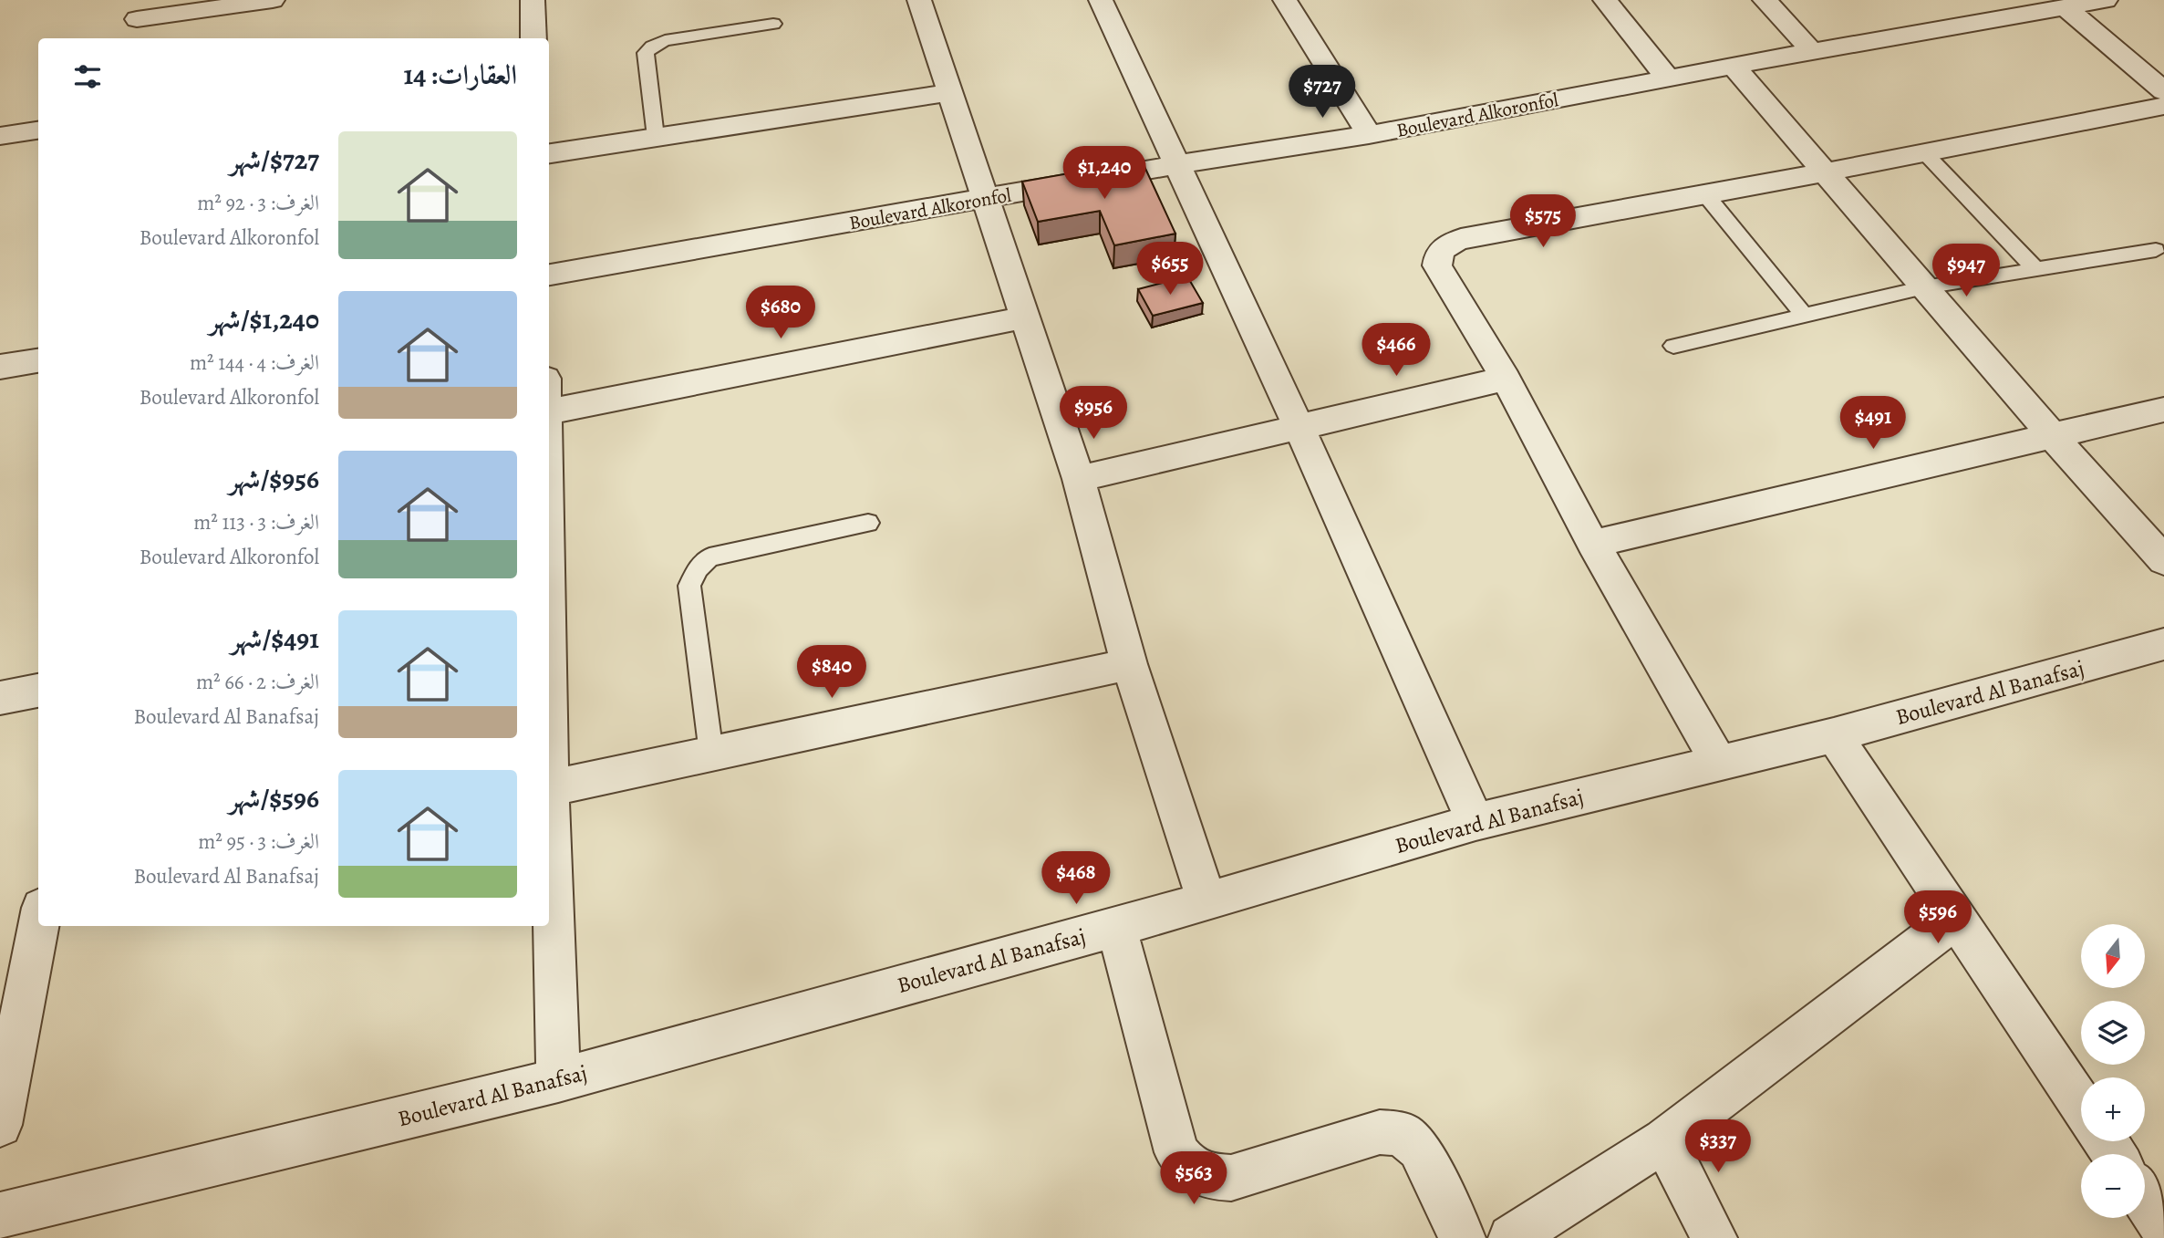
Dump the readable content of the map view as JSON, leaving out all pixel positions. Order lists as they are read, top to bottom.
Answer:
{
  "streets": {
    "street": ["Boulevard Alkoronfol", "Boulevard Al Banafsaj"]
  },
  "north": "bottom",
  "page": {
    "heading": "العقارات: 14",
    "price": [
      "$727",
      "$1,240",
      "$575",
      "$655",
      "$947",
      "$680",
      "$466",
      "$956",
      "$491",
      "$840",
      "$468",
      "$596",
      "$337",
      "$563"
    ],
    "list": [
      {
        "name": "$727/شهر",
        "note": "الغرف: 3 · 92 m² · Boulevard Alkoronfol"
      },
      {
        "name": "$1,240/شهر",
        "note": "الغرف: 4 · 144 m² · Boulevard Alkoronfol"
      },
      {
        "name": "$956/شهر",
        "note": "الغرف: 3 · 113 m² · Boulevard Alkoronfol"
      },
      {
        "name": "$491/شهر",
        "note": "الغرف: 2 · 66 m² · Boulevard Al Banafsaj"
      },
      {
        "name": "$596/شهر",
        "note": "الغرف: 3 · 95 m² · Boulevard Al Banafsaj"
      }
    ],
    "map_buttons": ["+", "−"]
  }
}
